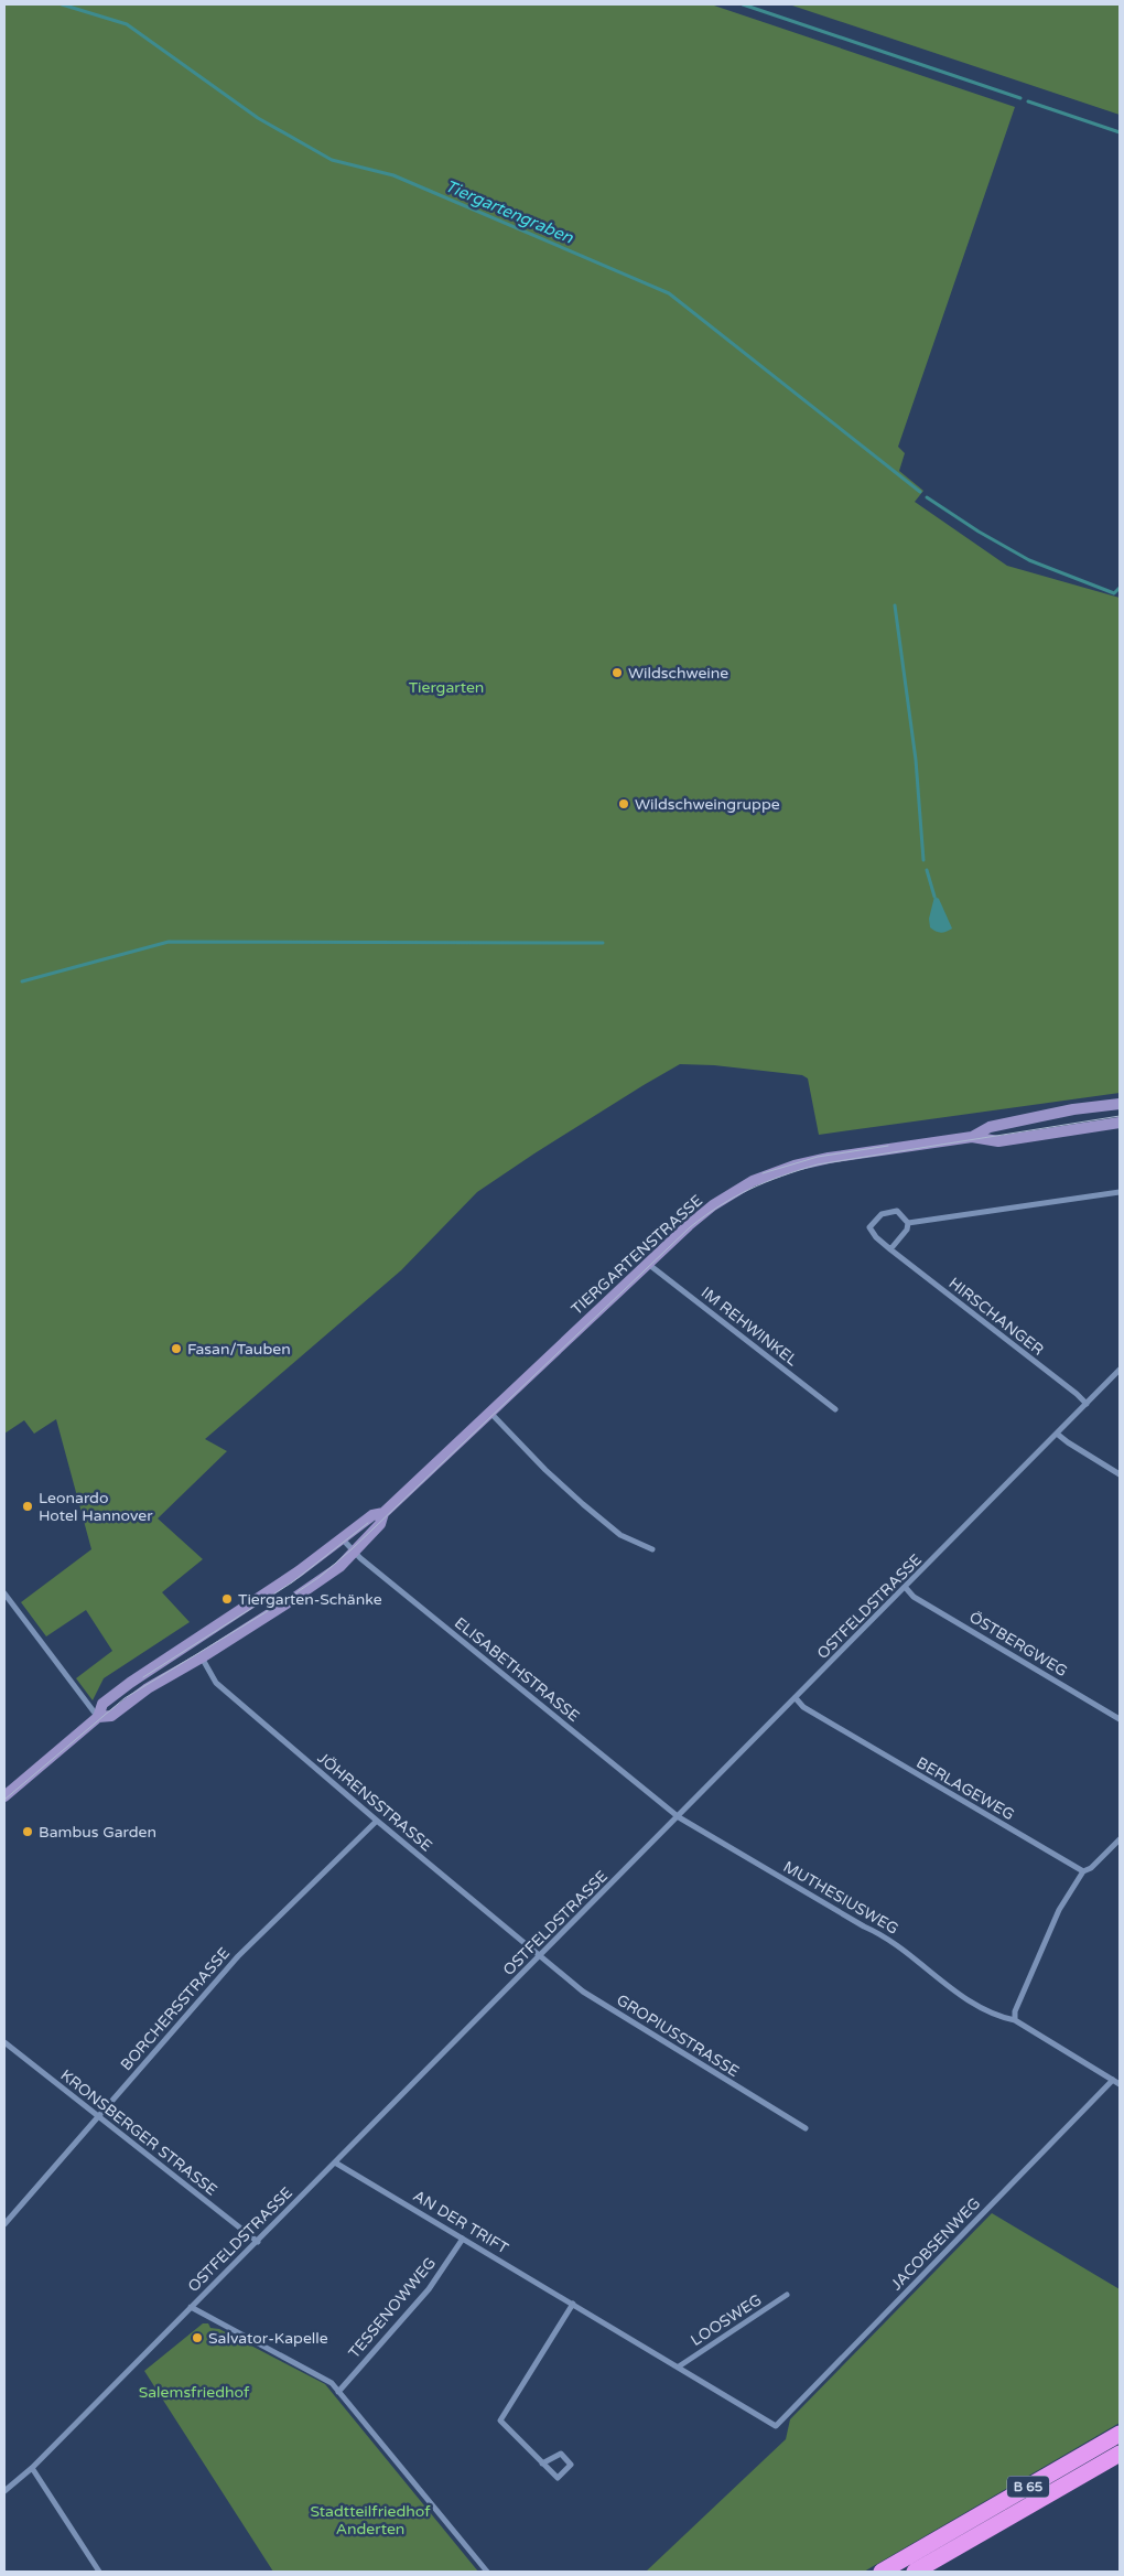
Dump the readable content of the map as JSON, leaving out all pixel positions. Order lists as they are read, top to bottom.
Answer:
{
  "streets": {
    "highway": ["B 65"],
    "main road": ["TIERGARTENSTRASSE"],
    "street": [
      "HIRSCHANGER",
      "IM REHWINKEL",
      "OSTFELDSTRASSE",
      "ÖSTBERGWEG",
      "ELISABETHSTRASSE",
      "BERLAGEWEG",
      "JÖHRENSSTRASSE",
      "MUTHESIUSWEG",
      "BORCHERSSTRASSE",
      "GROPIUSSTRASSE",
      "KRONSBERGER STRASSE",
      "AN DER TRIFT",
      "JACOBSENWEG",
      "TESSENOWWEG",
      "LOOSWEG"
    ]
  },
  "crossings": [
    ["TIERGARTENSTRASSE", "IM REHWINKEL"],
    ["TIERGARTENSTRASSE", "ELISABETHSTRASSE"],
    ["TIERGARTENSTRASSE", "JÖHRENSSTRASSE"],
    ["HIRSCHANGER", "OSTFELDSTRASSE"],
    ["OSTFELDSTRASSE", "ÖSTBERGWEG"],
    ["OSTFELDSTRASSE", "ELISABETHSTRASSE"],
    ["OSTFELDSTRASSE", "BERLAGEWEG"],
    ["OSTFELDSTRASSE", "JÖHRENSSTRASSE"],
    ["OSTFELDSTRASSE", "MUTHESIUSWEG"],
    ["OSTFELDSTRASSE", "GROPIUSSTRASSE"],
    ["OSTFELDSTRASSE", "KRONSBERGER STRASSE"],
    ["OSTFELDSTRASSE", "AN DER TRIFT"],
    ["ELISABETHSTRASSE", "MUTHESIUSWEG"],
    ["JÖHRENSSTRASSE", "BORCHERSSTRASSE"],
    ["JÖHRENSSTRASSE", "GROPIUSSTRASSE"],
    ["MUTHESIUSWEG", "JACOBSENWEG"],
    ["BORCHERSSTRASSE", "KRONSBERGER STRASSE"],
    ["AN DER TRIFT", "JACOBSENWEG"],
    ["AN DER TRIFT", "TESSENOWWEG"],
    ["AN DER TRIFT", "LOOSWEG"]
  ],
  "water": ["Tiergartengraben"],
  "parks": ["Tiergarten", "Salemsfriedhof", "Stadtteilfriedhof Anderten"],
  "places": [
    "Wildschweine",
    "Wildschweingruppe",
    "Fasan/Tauben",
    "Leonardo Hotel Hannover",
    "Tiergarten-Schänke",
    "Bambus Garden",
    "Salvator-Kapelle"
  ]
}
